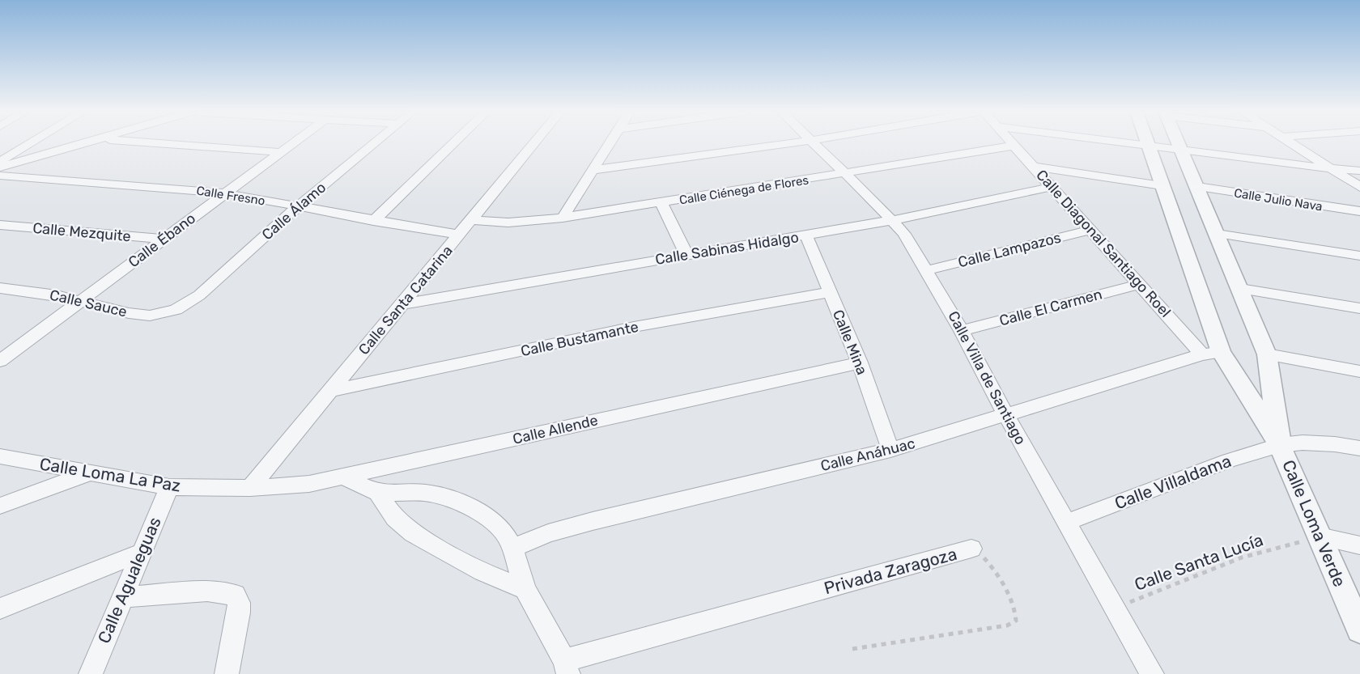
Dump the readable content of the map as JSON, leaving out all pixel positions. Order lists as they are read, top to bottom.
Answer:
{
  "streets": {
    "street": [
      "Calle Ciénega de Flores",
      "Calle Fresno",
      "Calle Julio Nava",
      "Calle Álamo",
      "Calle Mezquite",
      "Calle Ébano",
      "Calle Diagonal Santiago Roel",
      "Calle Sabinas Hidalgo",
      "Calle Lampazos",
      "Calle Santa Catarina",
      "Calle Sauce",
      "Calle El Carmen",
      "Calle Bustamante",
      "Calle Mina",
      "Calle Villa de Santiago",
      "Calle Allende",
      "Calle Anáhuac",
      "Calle Loma La Paz",
      "Calle Villaldama",
      "Calle Loma Verde",
      "Privada Zaragoza",
      "Calle Agualeguas"
    ],
    "path": ["Calle Santa Lucía"]
  },
  "crossings": [
    ["Calle Ciénega de Flores", "Calle Diagonal Santiago Roel"],
    ["Calle Ciénega de Flores", "Calle Santa Catarina"],
    ["Calle Ciénega de Flores", "Calle Villa de Santiago"],
    ["Calle Fresno", "Calle Álamo"],
    ["Calle Fresno", "Calle Ébano"],
    ["Calle Fresno", "Calle Santa Catarina"],
    ["Calle Álamo", "Calle Sauce"],
    ["Calle Mezquite", "Calle Ébano"],
    ["Calle Ébano", "Calle Sauce"],
    ["Calle Diagonal Santiago Roel", "Calle Sabinas Hidalgo"],
    ["Calle Diagonal Santiago Roel", "Calle Lampazos"],
    ["Calle Diagonal Santiago Roel", "Calle El Carmen"],
    ["Calle Diagonal Santiago Roel", "Calle Anáhuac"],
    ["Calle Sabinas Hidalgo", "Calle Santa Catarina"],
    ["Calle Sabinas Hidalgo", "Calle Mina"],
    ["Calle Sabinas Hidalgo", "Calle Villa de Santiago"],
    ["Calle Lampazos", "Calle Villa de Santiago"],
    ["Calle Santa Catarina", "Calle Bustamante"],
    ["Calle Santa Catarina", "Calle Allende"],
    ["Calle Santa Catarina", "Calle Loma La Paz"],
    ["Calle El Carmen", "Calle Villa de Santiago"],
    ["Calle Bustamante", "Calle Mina"],
    ["Calle Mina", "Calle Allende"],
    ["Calle Mina", "Calle Anáhuac"],
    ["Calle Villa de Santiago", "Calle Anáhuac"],
    ["Calle Villa de Santiago", "Calle Villaldama"],
    ["Calle Villa de Santiago", "Calle Santa Lucía"],
    ["Calle Allende", "Calle Loma La Paz"],
    ["Calle Loma La Paz", "Calle Agualeguas"],
    ["Calle Villaldama", "Calle Loma Verde"],
    ["Calle Loma Verde", "Calle Santa Lucía"]
  ]
}
